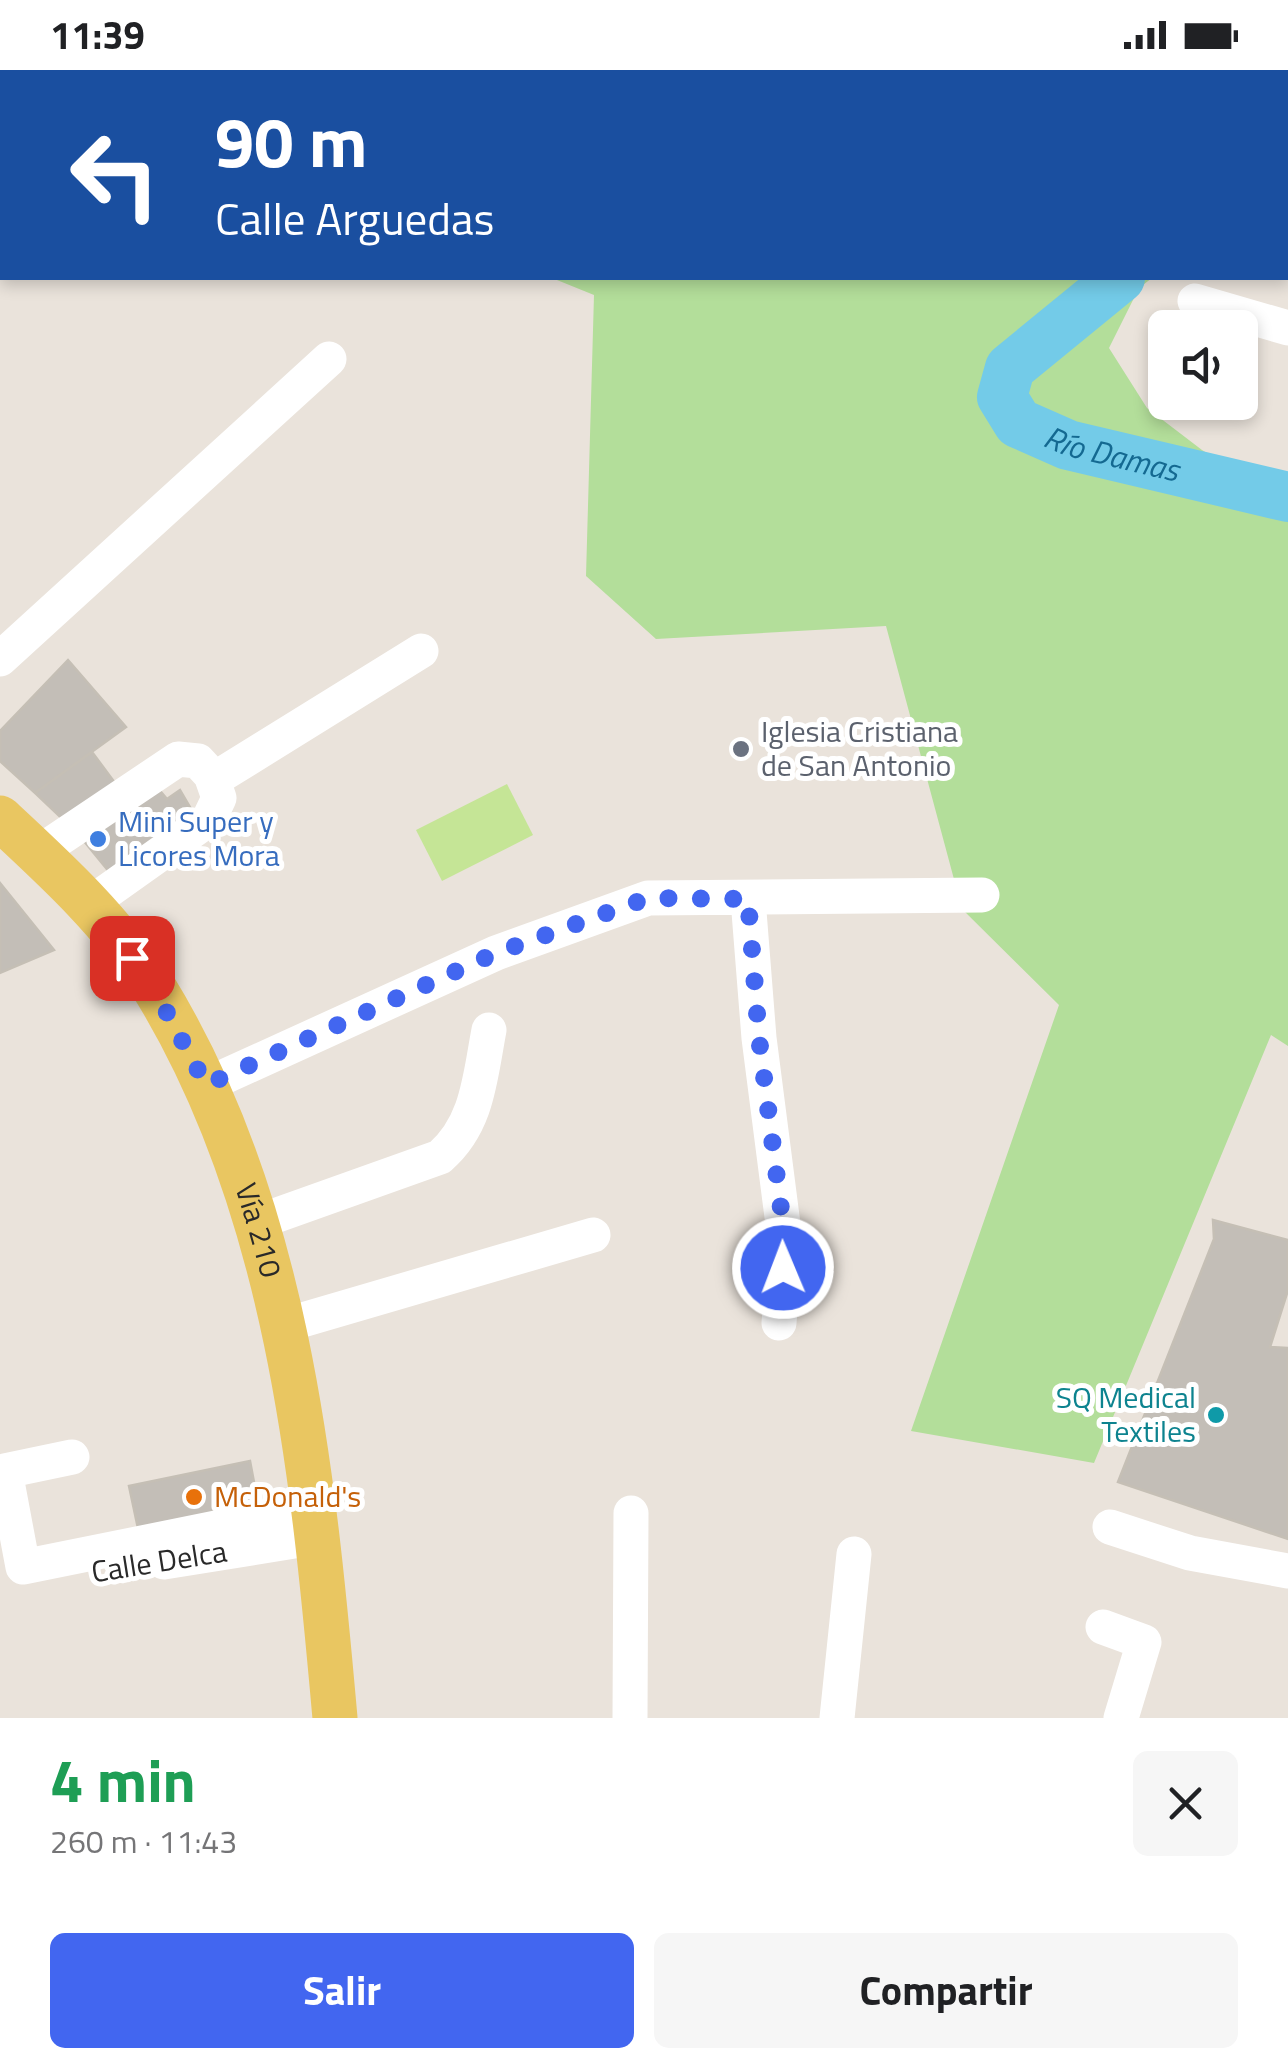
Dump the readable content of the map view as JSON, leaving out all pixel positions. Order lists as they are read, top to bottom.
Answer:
{
  "streets": {
    "main road": ["Vía 210"],
    "street": ["Calle Delca"]
  },
  "crossings": [
    ["Vía 210", "Calle Delca"]
  ],
  "water": ["Río Damas"],
  "places": [
    "Iglesia Cristiana de San Antonio",
    "Mini Super y Licores Mora",
    "SQ Medical Textiles",
    "McDonald's"
  ],
  "page": {
    "status": "11:39",
    "turn": ["90 m", "Calle Arguedas"],
    "heading": ["4 min", "260 m · 11:43"],
    "buttons": ["Salir", "Compartir"]
  }
}
